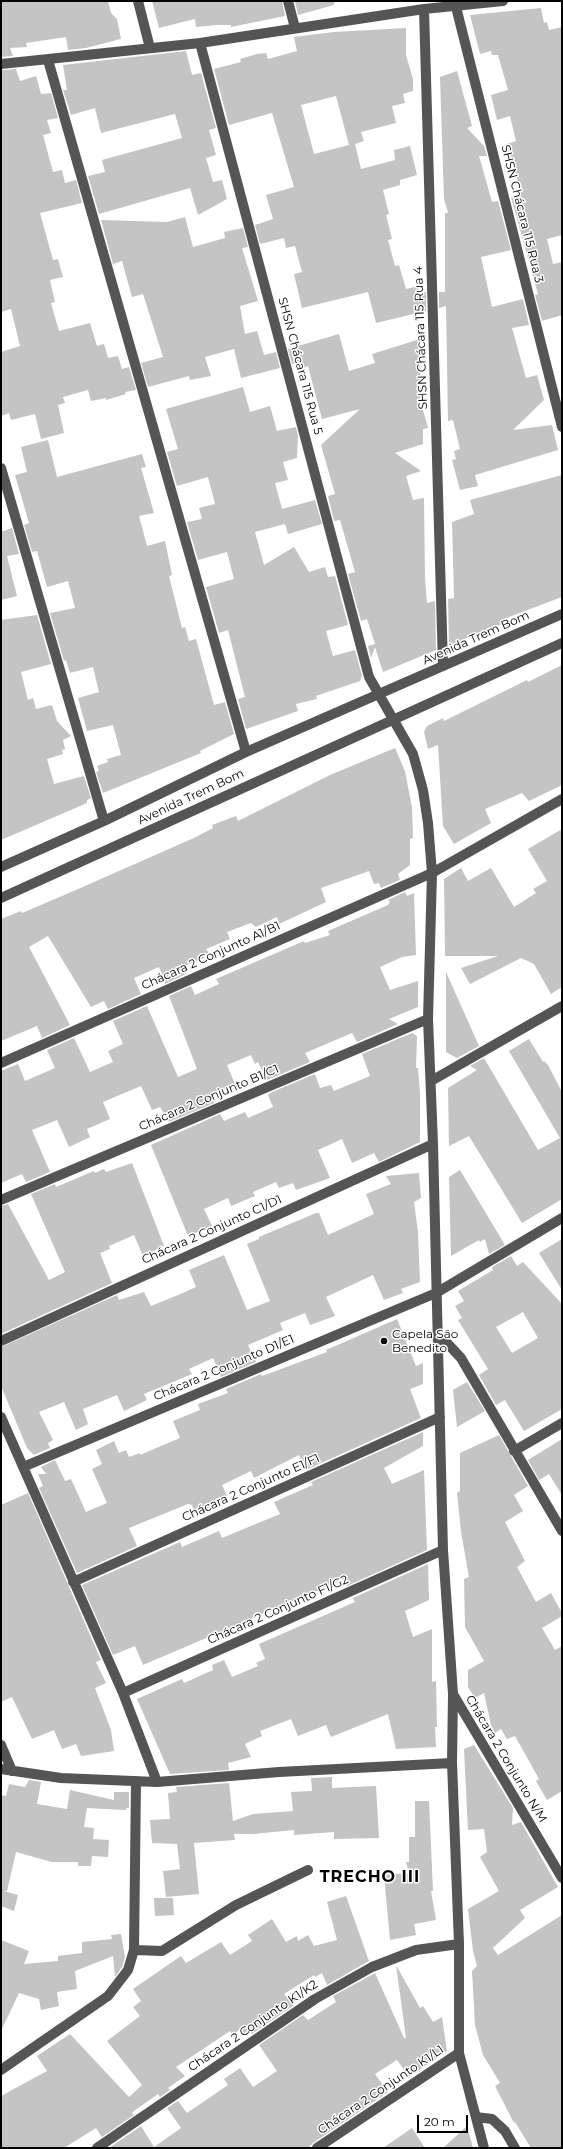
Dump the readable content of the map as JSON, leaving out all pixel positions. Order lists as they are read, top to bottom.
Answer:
{
  "streets": {
    "street": [
      "SHSN Chácara 115 Rua 3",
      "SHSN Chácara 115 Rua 4",
      "SHSN Chácara 115 Rua 5",
      "Avenida Trem Bom",
      "Chácara 2 Conjunto A1/B1",
      "Chácara 2 Conjunto B1/C1",
      "Chácara 2 Conjunto C1/D1",
      "Chácara 2 Conjunto D1/E1",
      "Chácara 2 Conjunto E1/F1",
      "Chácara 2 Conjunto F1/G2",
      "Chácara 2 Conjunto N/M",
      "Chácara 2 Conjunto K1/K2",
      "Chácara 2 Conjunto K1/L1"
    ]
  },
  "crossings": [
    ["SHSN Chácara 115 Rua 4", "Avenida Trem Bom"],
    ["SHSN Chácara 115 Rua 5", "Avenida Trem Bom"]
  ],
  "districts": ["TRECHO III"],
  "places": ["Capela São Benedito"],
  "scale_bar": "20 m"
}
